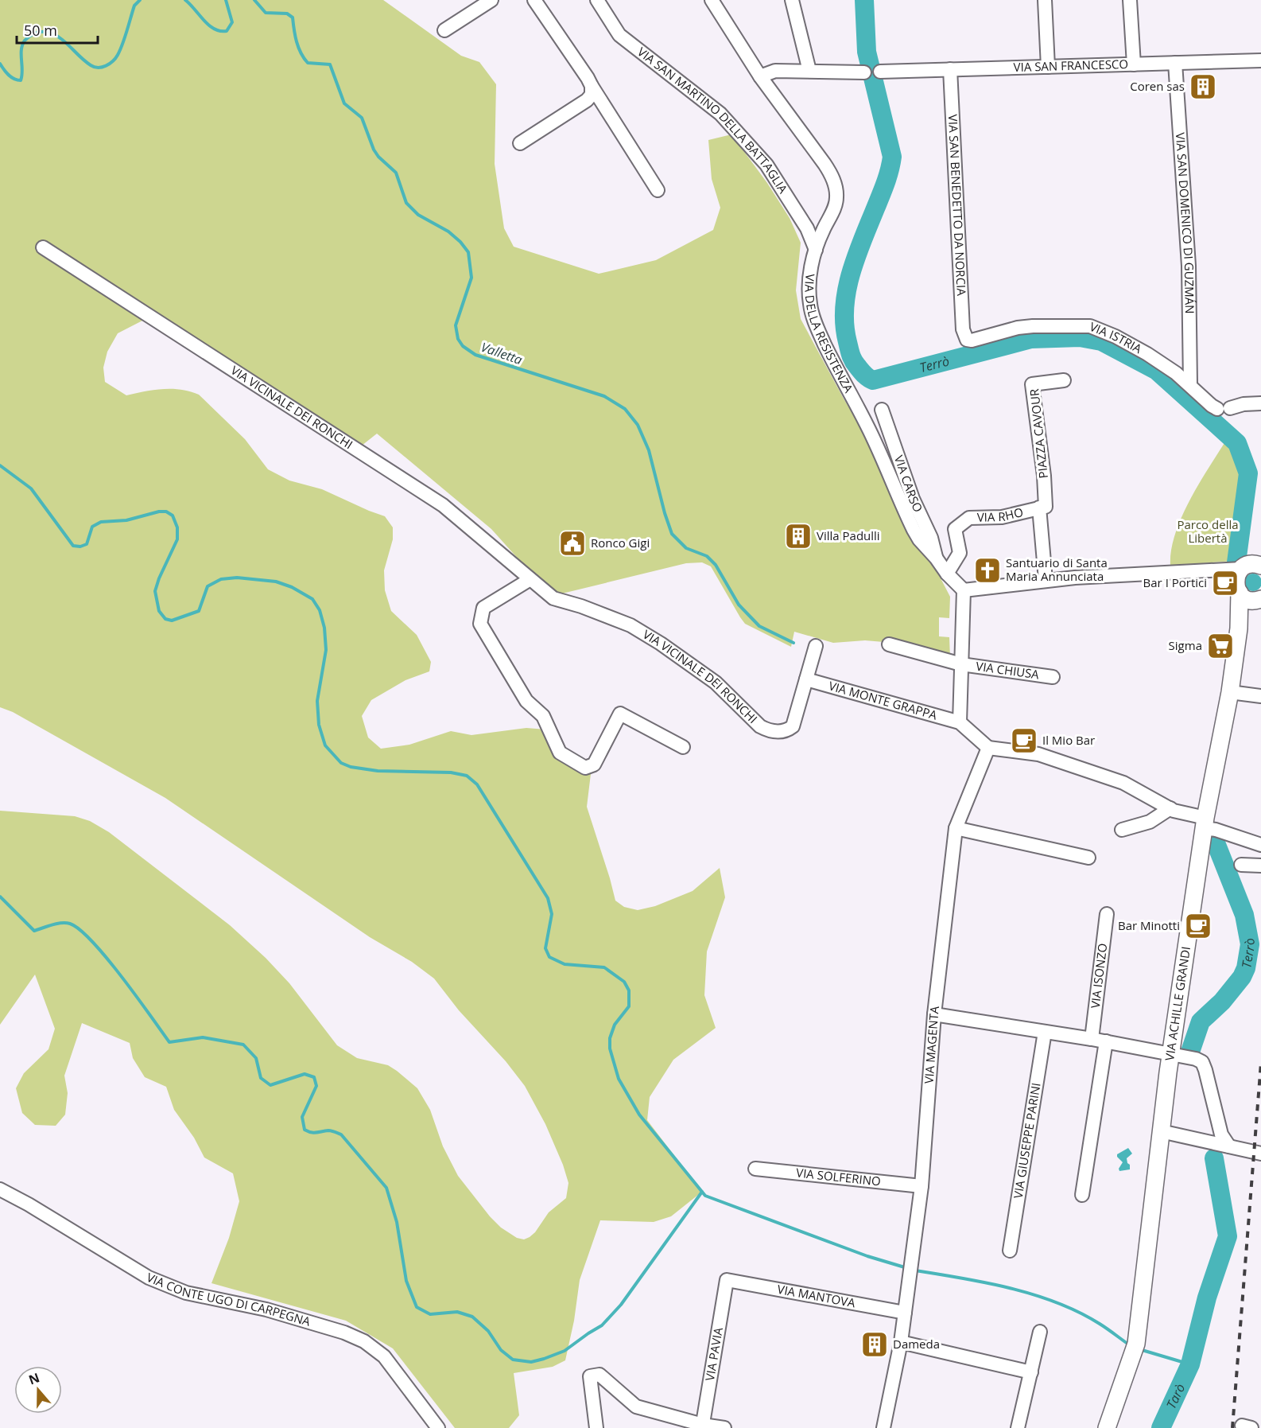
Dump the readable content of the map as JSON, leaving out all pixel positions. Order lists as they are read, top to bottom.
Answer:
{
  "streets": {
    "street": [
      "VIA SAN FRANCESCO",
      "VIA SAN MARTINO DELLA BATTAGLIA",
      "VIA SAN BENEDETTO DA NORCIA",
      "VIA SAN DOMENICO DI GUZMÁN",
      "VIA DELLA RESISTENZA",
      "VIA ISTRIA",
      "VIA VICINALE DEI RONCHI",
      "PIAZZA CAVOUR",
      "VIA CARSO",
      "VIA RHO",
      "VIA CHIUSA",
      "VIA MONTE GRAPPA",
      "VIA ISONZO",
      "VIA ACHILLE GRANDI",
      "VIA MAGENTA",
      "VIA GIUSEPPE PARINI",
      "VIA SOLFERINO",
      "VIA MANTOVA",
      "VIA CONTE UGO DI CARPEGNA",
      "VIA PAVIA"
    ]
  },
  "crossings": [
    ["VIA SAN FRANCESCO", "VIA SAN BENEDETTO DA NORCIA"],
    ["VIA SAN FRANCESCO", "VIA SAN DOMENICO DI GUZMÁN"],
    ["VIA SAN MARTINO DELLA BATTAGLIA", "VIA DELLA RESISTENZA"],
    ["VIA SAN BENEDETTO DA NORCIA", "VIA ISTRIA"],
    ["VIA SAN DOMENICO DI GUZMÁN", "VIA ISTRIA"],
    ["VIA DELLA RESISTENZA", "VIA CARSO"],
    ["VIA DELLA RESISTENZA", "VIA RHO"],
    ["VIA VICINALE DEI RONCHI", "VIA MONTE GRAPPA"],
    ["PIAZZA CAVOUR", "VIA RHO"],
    ["VIA MAGENTA", "VIA SOLFERINO"],
    ["VIA MAGENTA", "VIA MANTOVA"],
    ["VIA MANTOVA", "VIA PAVIA"]
  ],
  "water": ["Valletta", "Terrò", "Tarò"],
  "parks": ["Parco della Libertà"],
  "places": {
    "building": ["Coren sas", "Villa Padulli", "Dameda"],
    "public building": ["Ronco Gigi"],
    "church": ["Santuario di Santa Maria Annunciata"],
    "cafe": ["Bar I Portici", "Il Mio Bar", "Bar Minotti"],
    "supermarket": ["Sigma"]
  },
  "scale_bar": "50 m",
  "north": "top"
}
